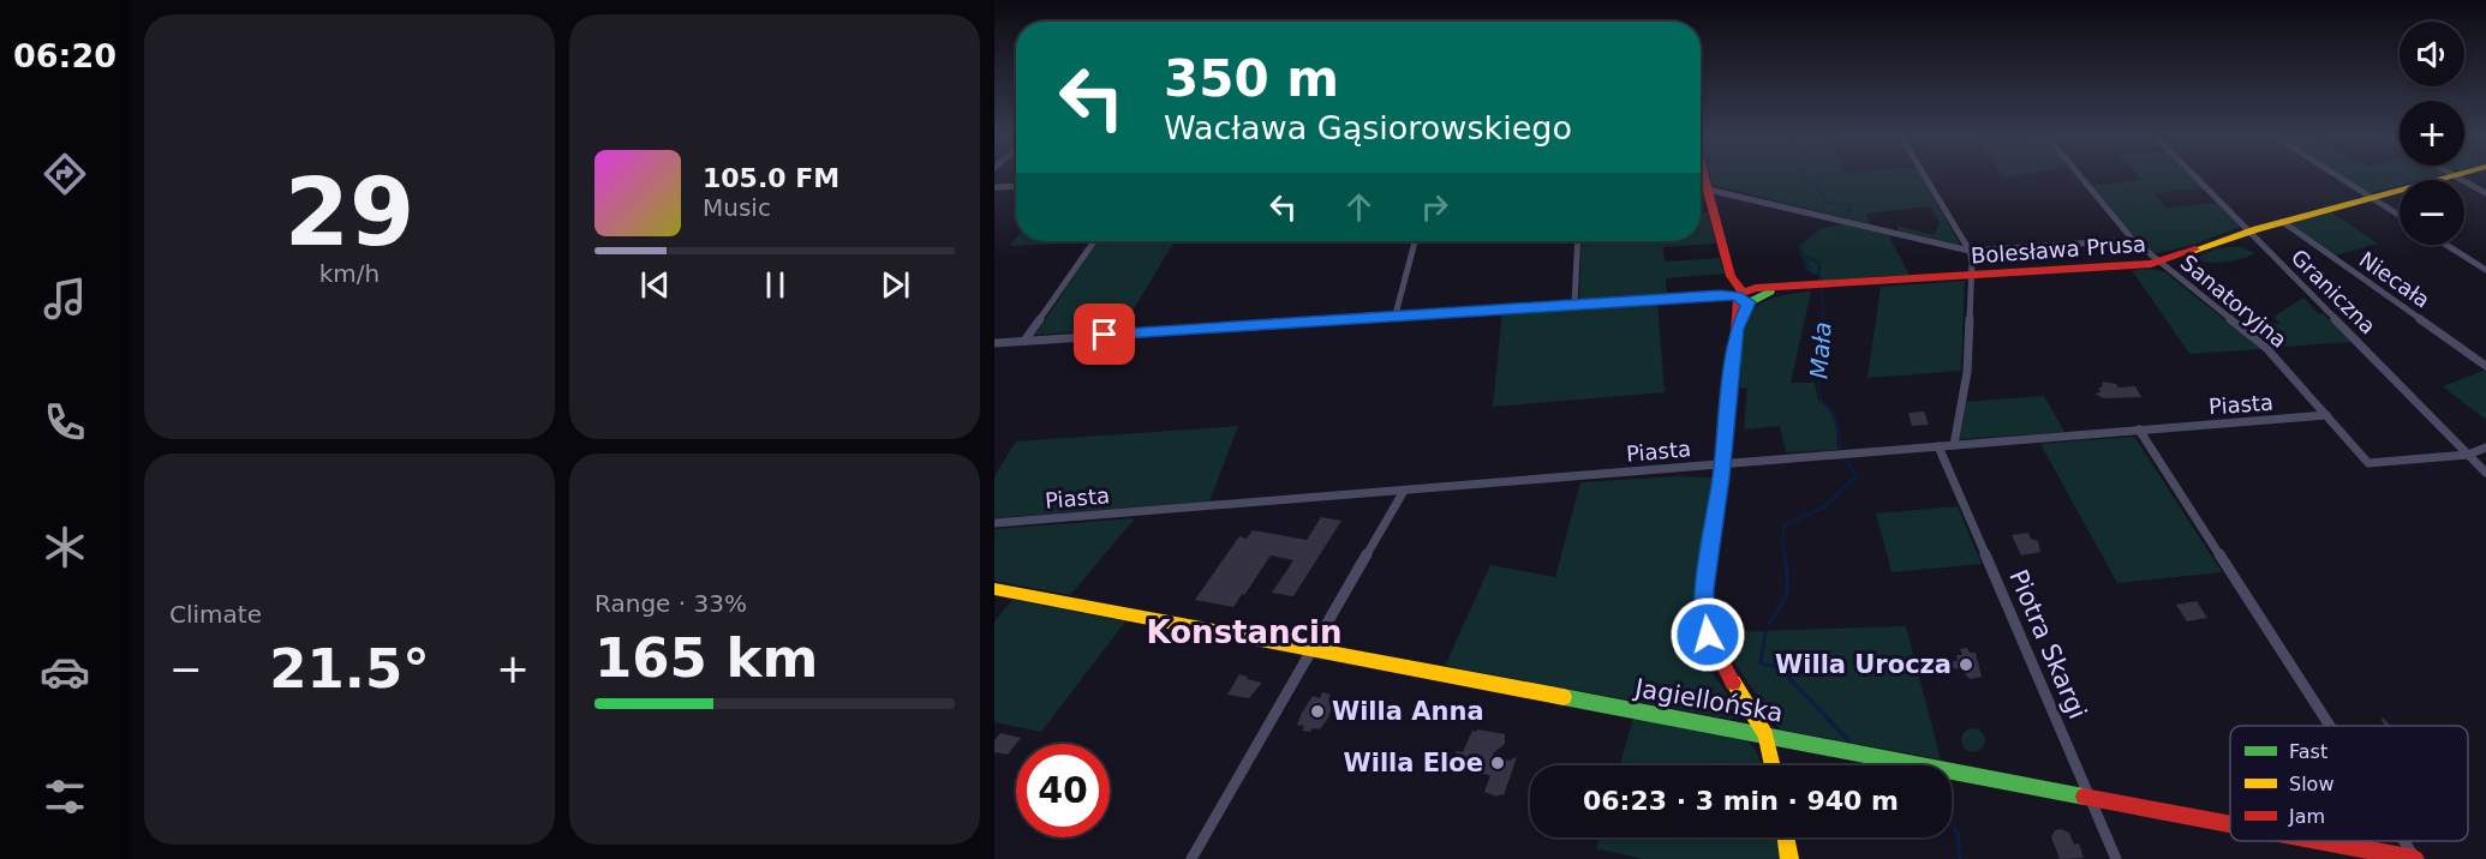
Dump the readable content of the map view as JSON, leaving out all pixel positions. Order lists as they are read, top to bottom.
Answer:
{
  "streets": {
    "street": [
      "Bolesława Prusa",
      "Niecała",
      "Graniczna",
      "Sanatoryjna",
      "Piasta",
      "Piotra Skargi",
      "Jagiellońska"
    ]
  },
  "crossings": [
    ["Bolesława Prusa", "Niecała"],
    ["Bolesława Prusa", "Graniczna"],
    ["Bolesława Prusa", "Sanatoryjna"],
    ["Graniczna", "Sanatoryjna"],
    ["Sanatoryjna", "Piasta"],
    ["Piasta", "Piotra Skargi"],
    ["Piotra Skargi", "Jagiellońska"]
  ],
  "districts": ["Konstancin"],
  "water": ["Mała"],
  "places": ["Willa Urocza", "Willa Anna", "Willa Eloe"],
  "legend": ["Fast", "Slow", "Jam"],
  "page": {
    "tabs": "06:20",
    "tile": [
      ["29", "km/h"],
      "Climate",
      ["Range · 33%", "165 km"]
    ],
    "map_buttons": ["+", "−"],
    "turn": ["350 m", "Wacława Gąsiorowskiego"],
    "song": ["105.0 FM", "Music"],
    "heat": ["−", "21.5°", "+"],
    "limit": "40",
    "trip": "06:23 · 3 min · 940 m"
  }
}
